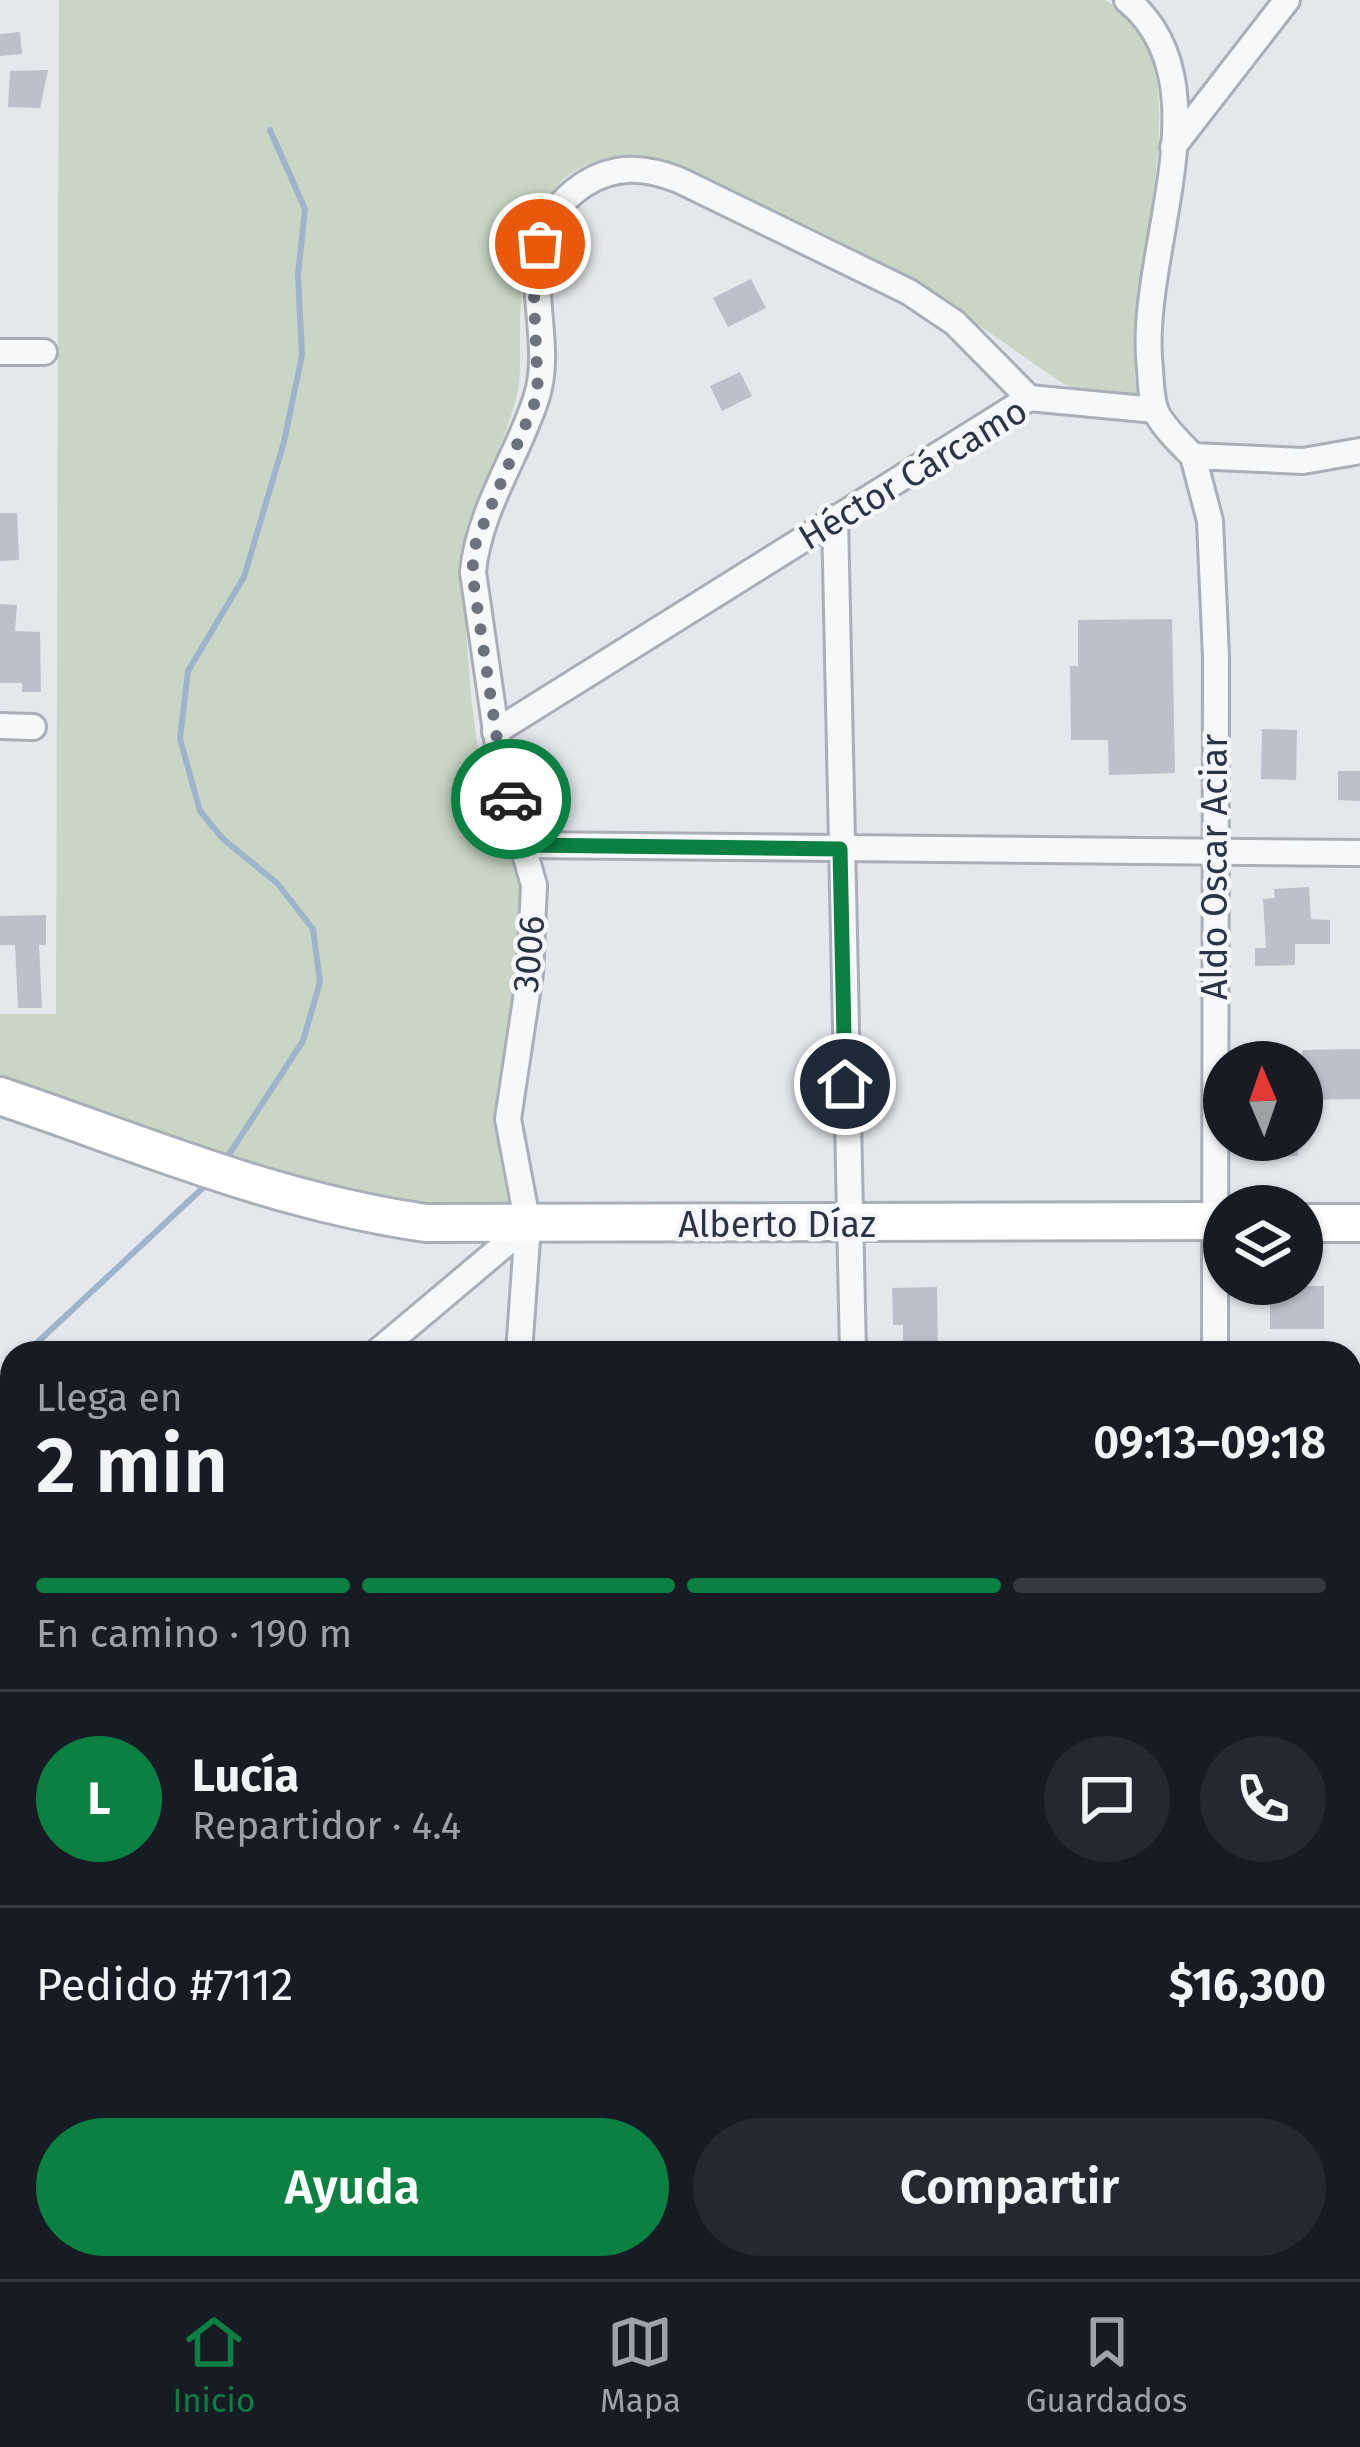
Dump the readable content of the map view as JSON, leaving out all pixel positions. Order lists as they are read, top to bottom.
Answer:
{
  "streets": {
    "street": [
      "Héctor Cárcamo",
      "Aldo Oscar Aciar",
      "3006",
      "Alberto Díaz"
    ]
  },
  "crossings": [
    ["Héctor Cárcamo", "3006"],
    ["3006", "Alberto Díaz"]
  ],
  "north": "top",
  "page": {
    "heading": ["2 min", "Llega en", "09:13–09:18"],
    "panel": [
      "Lucía",
      "Repartidor · 4.4",
      "Pedido #7112",
      "$16,300"
    ],
    "bar": "En camino · 190 m",
    "round": "L",
    "buttons": ["Ayuda", "Compartir"],
    "tabs": ["Inicio", "Mapa", "Guardados"]
  }
}
